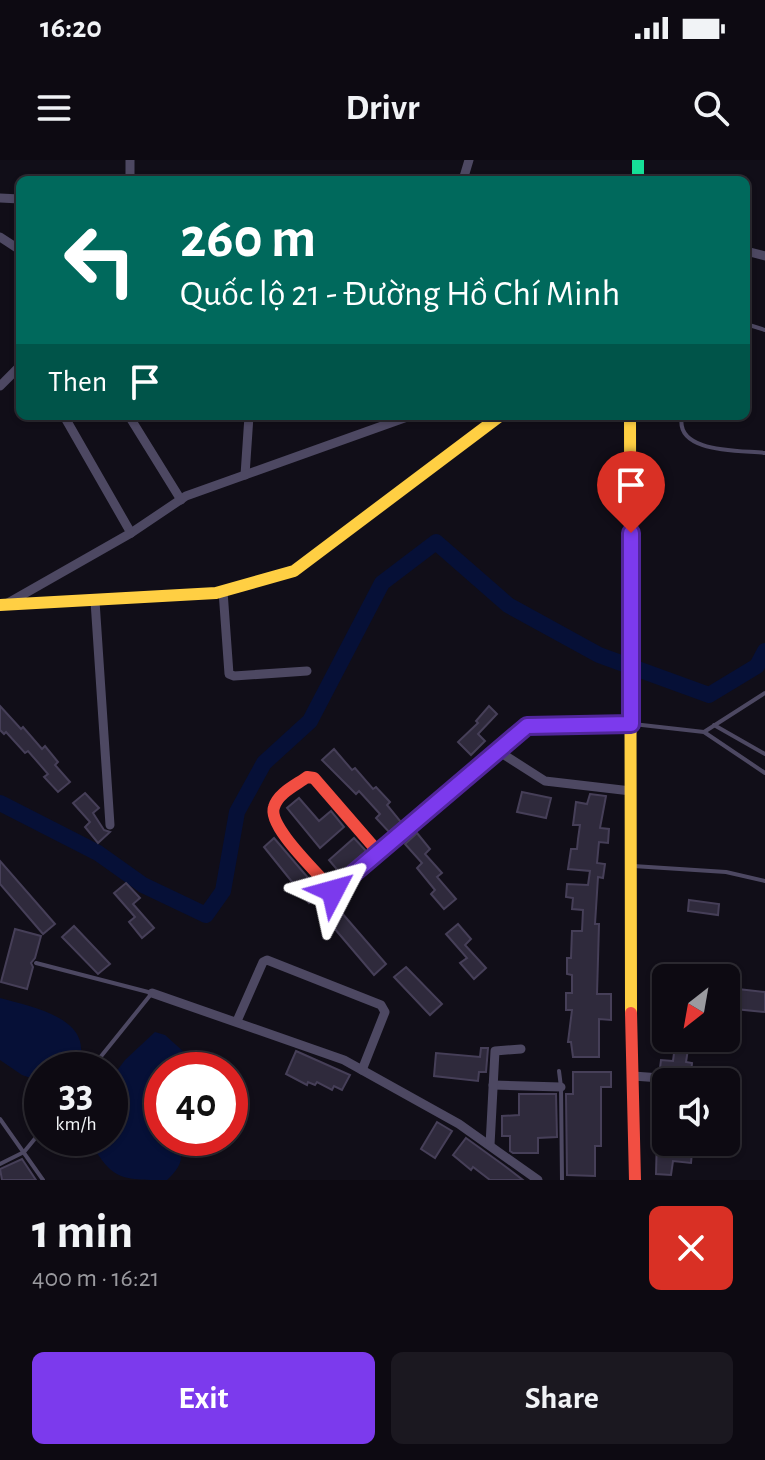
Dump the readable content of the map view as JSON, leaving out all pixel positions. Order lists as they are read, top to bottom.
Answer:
{
  "north": "bottom left",
  "page": {
    "status": "16:20",
    "header": "Drivr",
    "turn": ["260 m", "Quốc lộ 21 - Đường Hồ Chí Minh"],
    "then": "Then",
    "speed": "33 km/h",
    "limit": "40",
    "heading": ["1 min", "400 m · 16:21"],
    "buttons": ["Exit", "Share"]
  }
}
